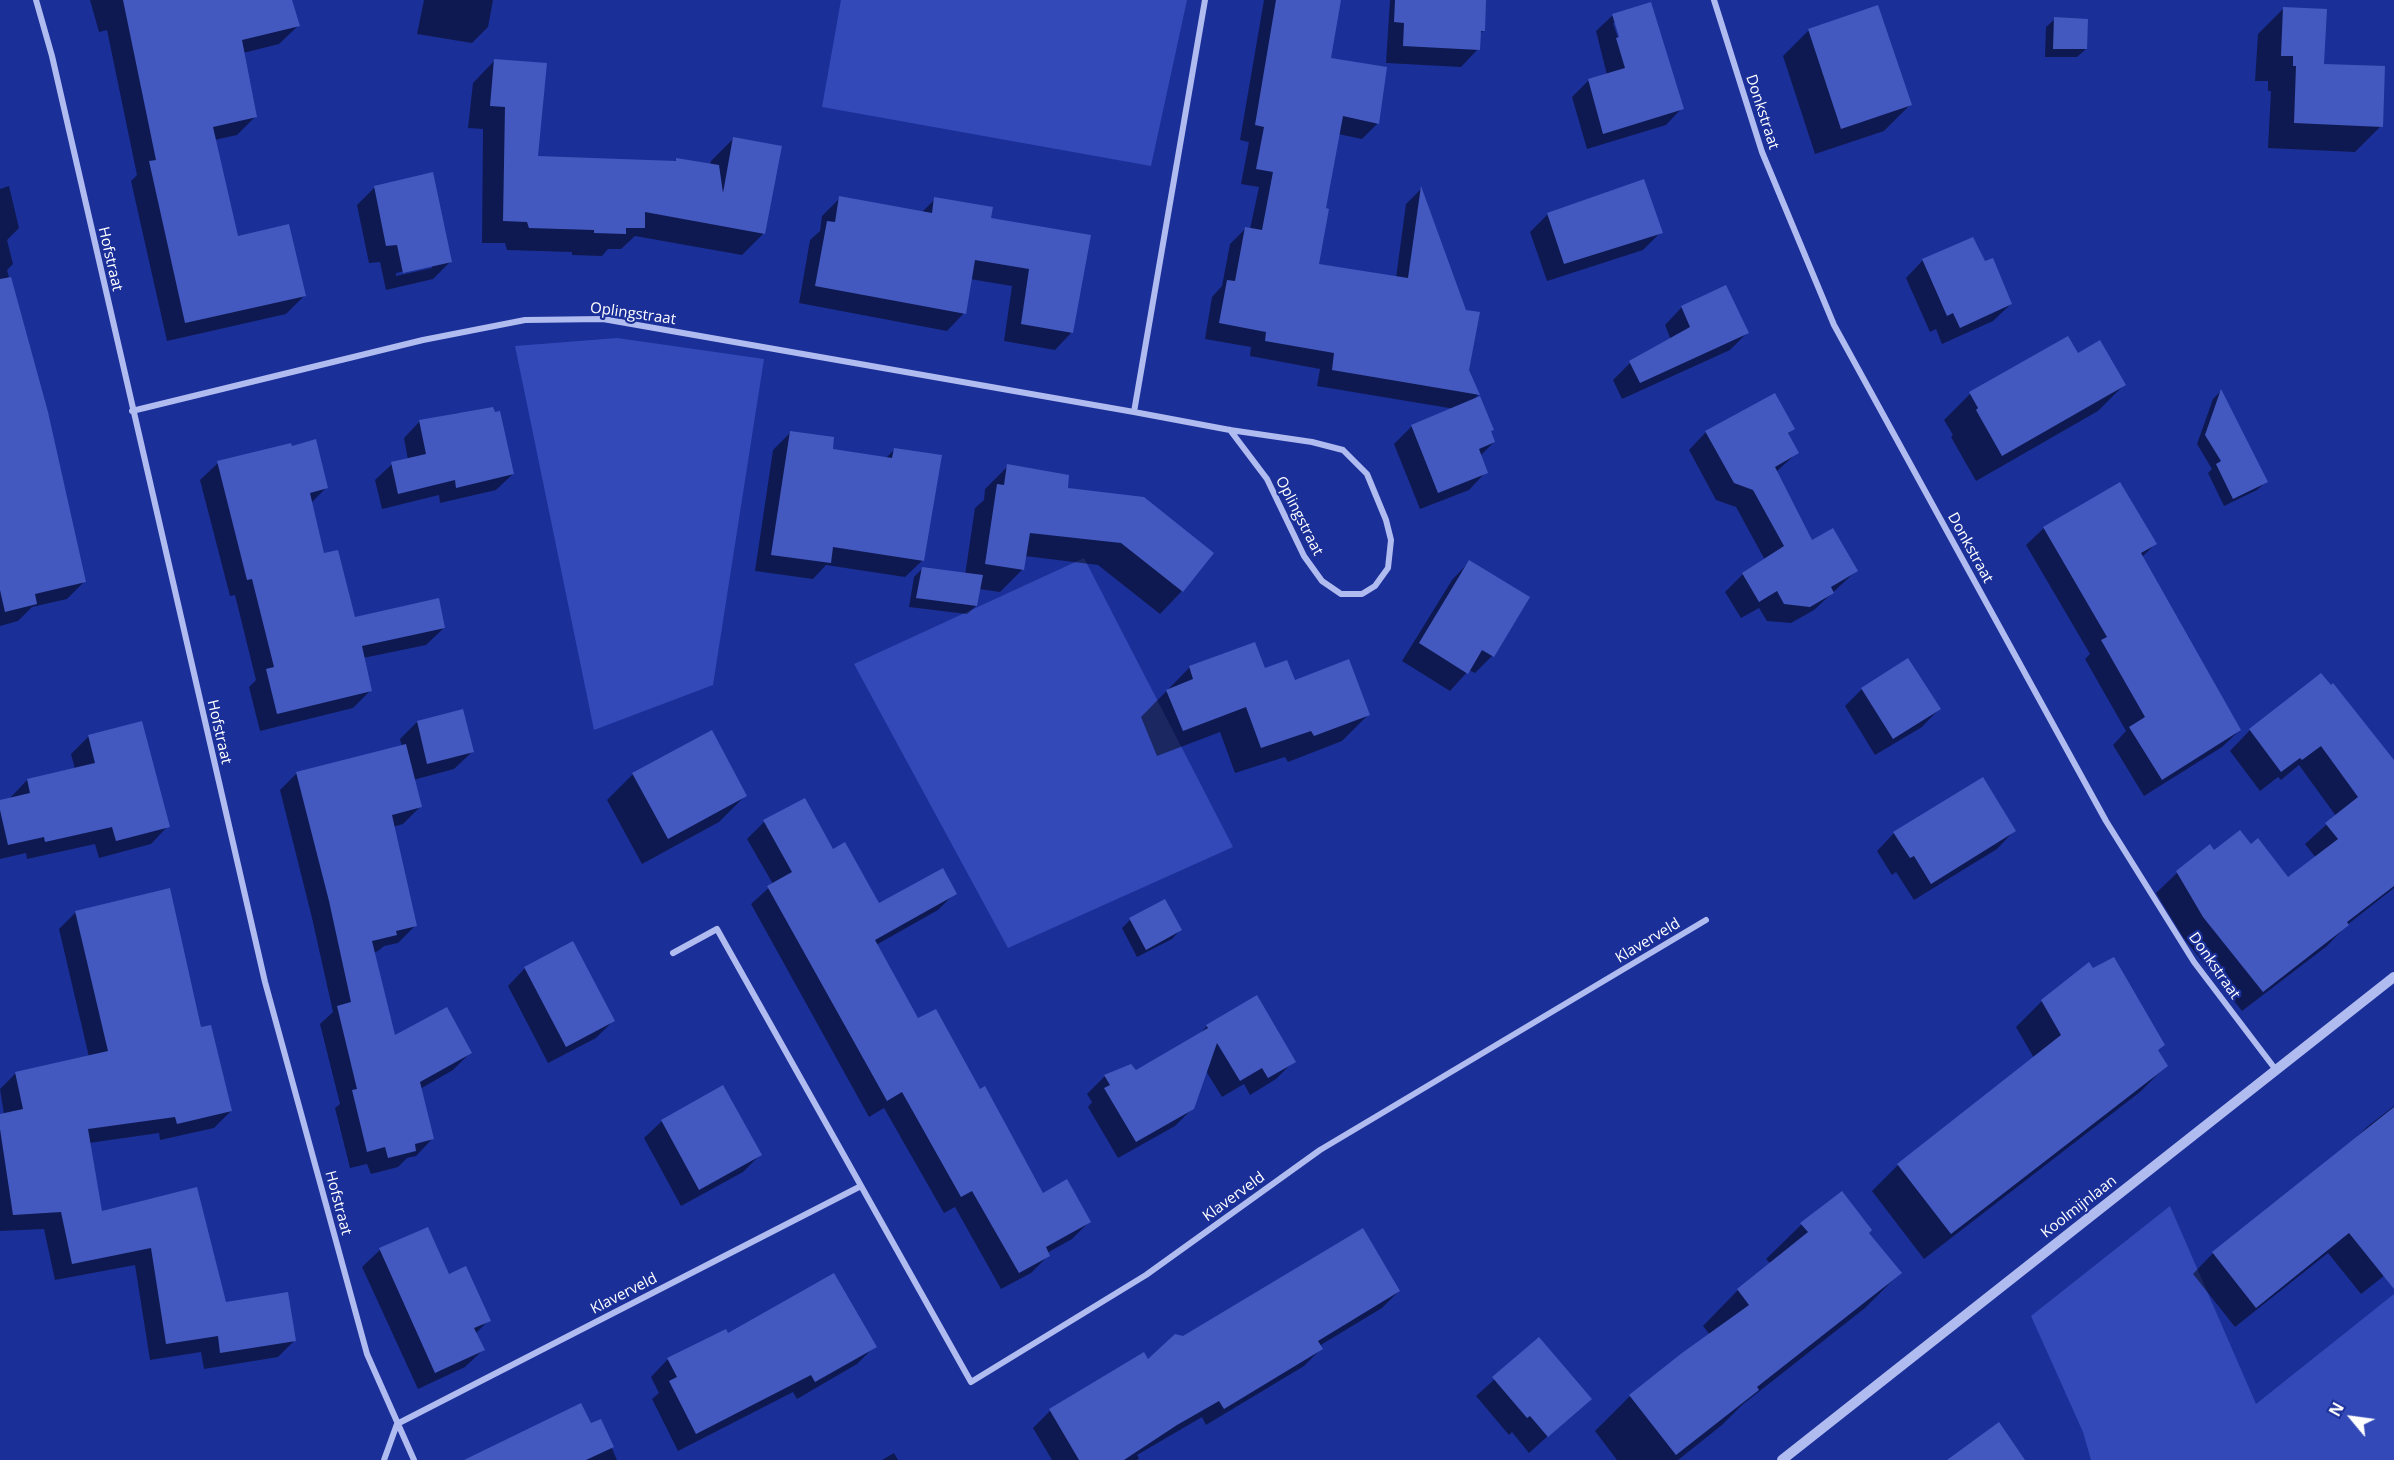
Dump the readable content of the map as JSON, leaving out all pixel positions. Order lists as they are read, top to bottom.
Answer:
{
  "streets": {
    "street": [
      "Donkstraat",
      "Hofstraat",
      "Oplingstraat",
      "Klaverveld",
      "Koolmijnlaan"
    ]
  },
  "crossings": [
    ["Donkstraat", "Koolmijnlaan"],
    ["Hofstraat", "Oplingstraat"],
    ["Hofstraat", "Klaverveld"]
  ],
  "north": "top left"
}
